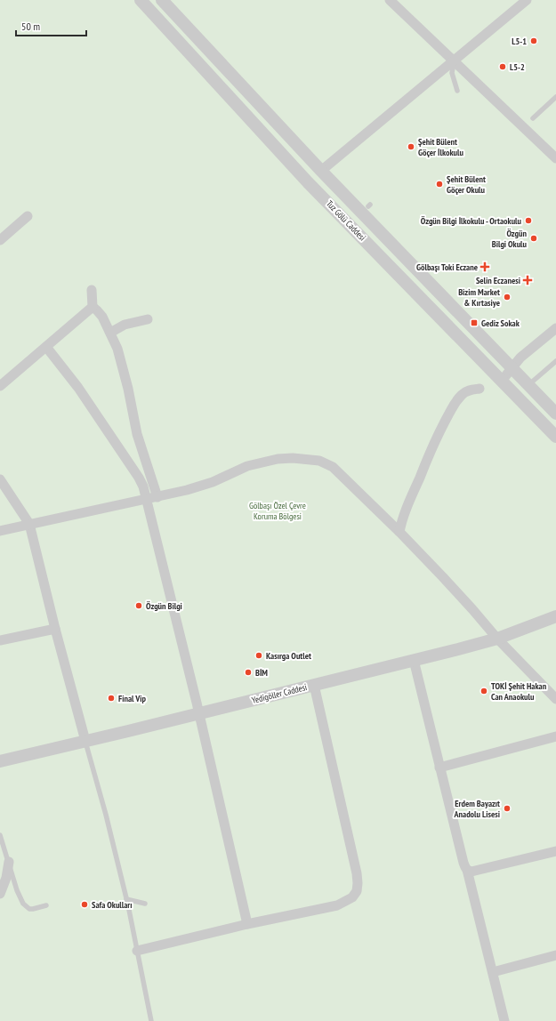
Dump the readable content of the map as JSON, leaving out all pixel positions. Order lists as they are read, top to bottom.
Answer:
{
  "streets": {
    "street": ["Tuz Gölü Caddesi", "Yedigöller Caddesi"]
  },
  "parks": ["Gölbaşı Özel Çevre Koruma Bölgesi"],
  "places": {
    "other": [
      "L5-1",
      "L5-2",
      "Şehit Bülent Göçer İlkokulu",
      "Şehit Bülent Göçer Okulu",
      "Özgün Bilgi İlkokulu - Ortaokulu",
      "Özgün Bilgi Okulu",
      "Bizim Market & Kırtasiye",
      "Özgün Bilgi",
      "Kasırga Outlet",
      "BİM",
      "TOKİ Şehit Hakan Can Anaokulu",
      "Final Vip",
      "Erdem Bayazıt Anadolu Lisesi",
      "Safa Okulları"
    ],
    "health": ["Gölbaşı Toki Eczane", "Selin Eczanesi"],
    "transit": ["Gediz Sokak"]
  },
  "scale_bar": "50 m"
}
